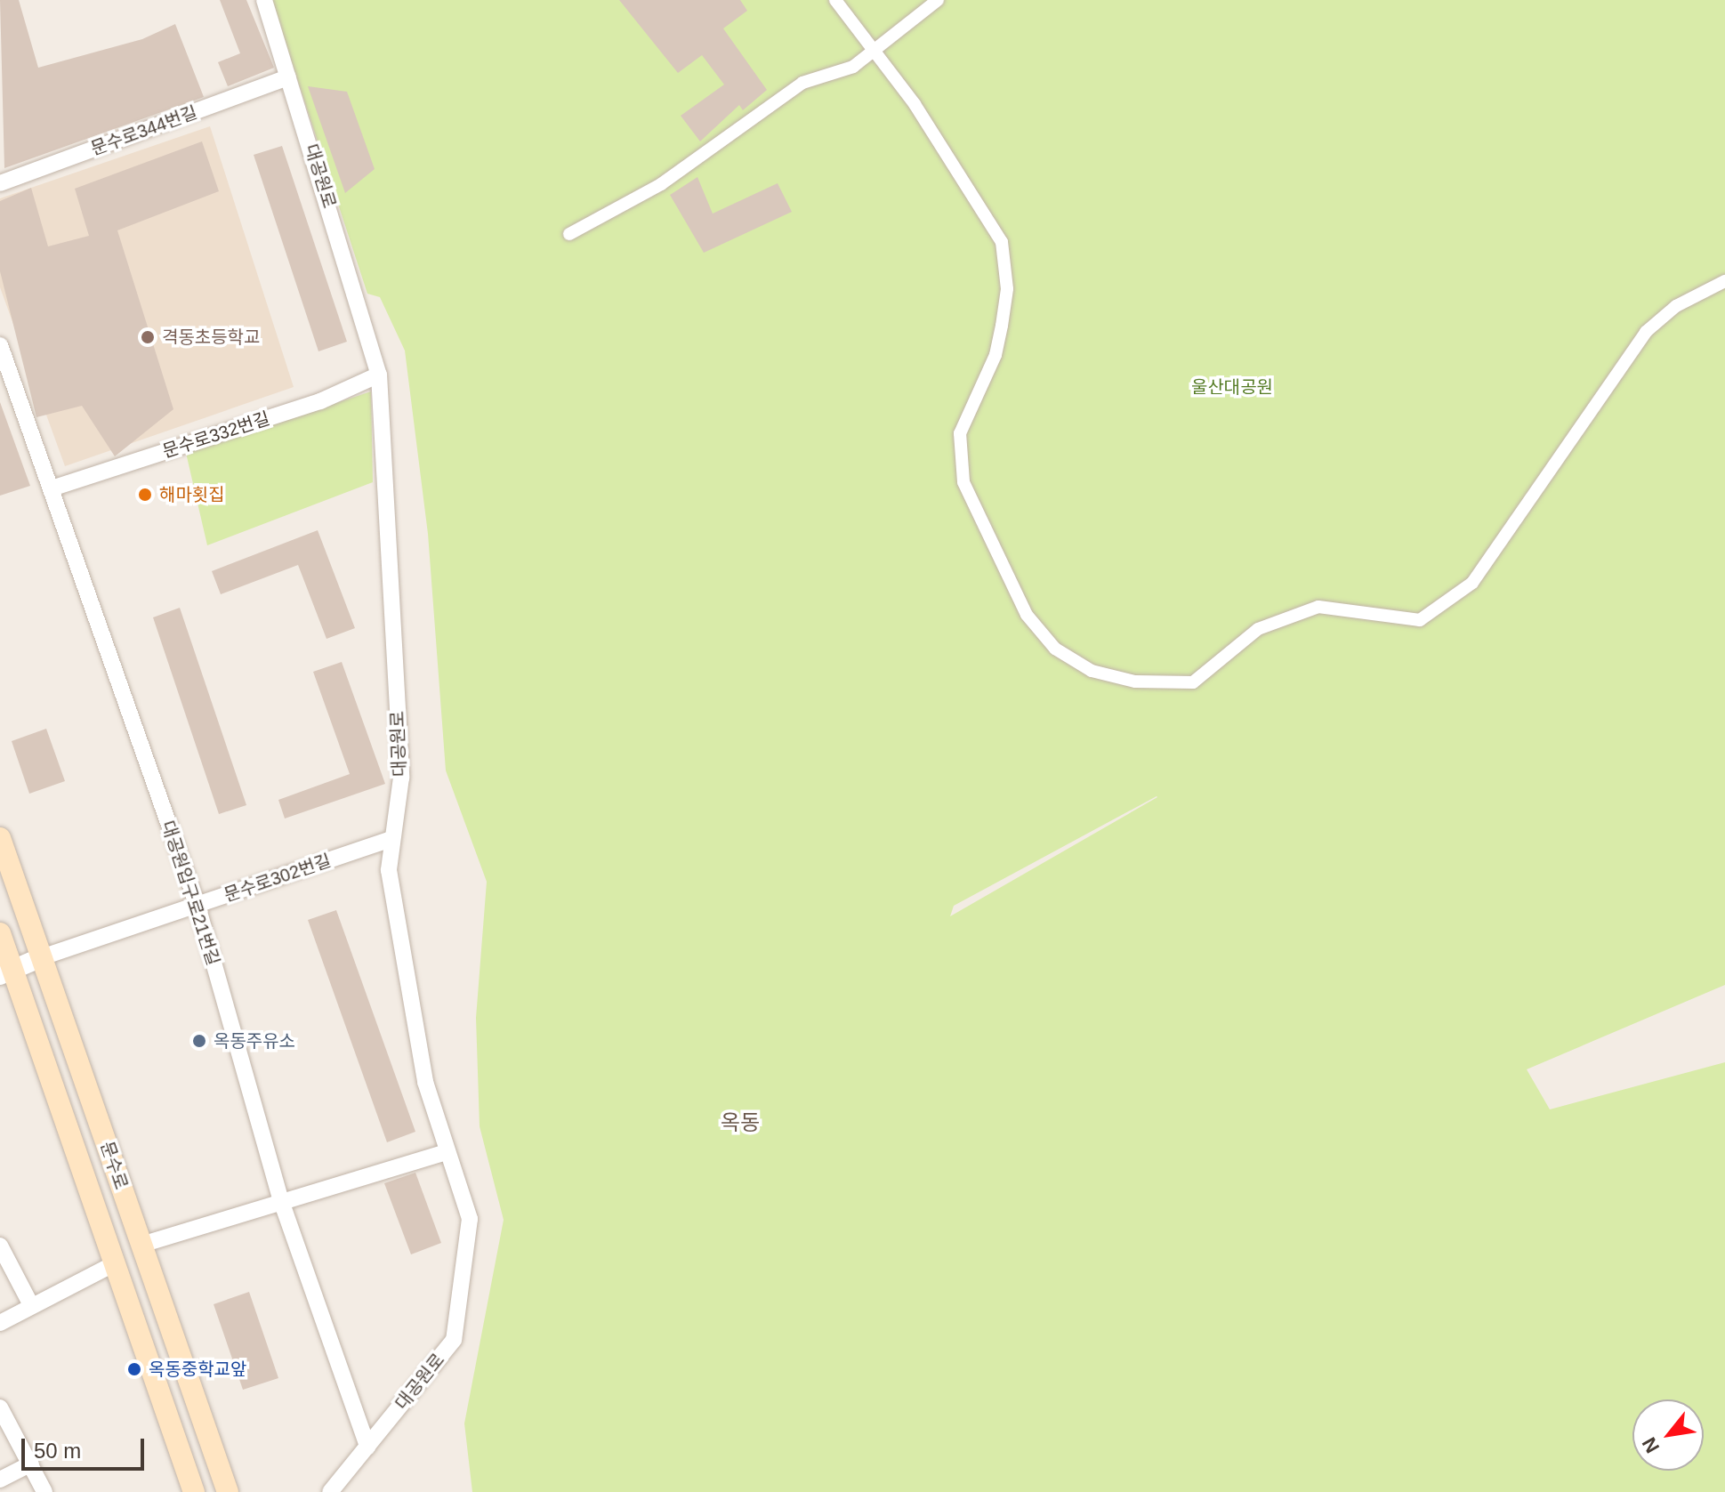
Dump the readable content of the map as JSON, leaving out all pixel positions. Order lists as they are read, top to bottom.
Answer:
{
  "streets": {
    "main road": ["문수로"],
    "street": [
      "문수로344번길",
      "대공원로",
      "문수로332번길",
      "문수로302번길",
      "대공원입구로21번길"
    ]
  },
  "crossings": [
    ["문수로344번길", "대공원로"],
    ["대공원로", "문수로332번길"],
    ["대공원로", "문수로302번길"],
    ["대공원로", "대공원입구로21번길"],
    ["문수로332번길", "대공원입구로21번길"],
    ["문수로302번길", "대공원입구로21번길"],
    ["문수로302번길", "문수로"]
  ],
  "districts": ["옥동"],
  "parks": ["울산대공원"],
  "places": [
    "격동초등학교",
    "해마횟집",
    "옥동주유소",
    "옥동중학교앞"
  ],
  "scale_bar": "50 m",
  "north": "bottom left"
}
